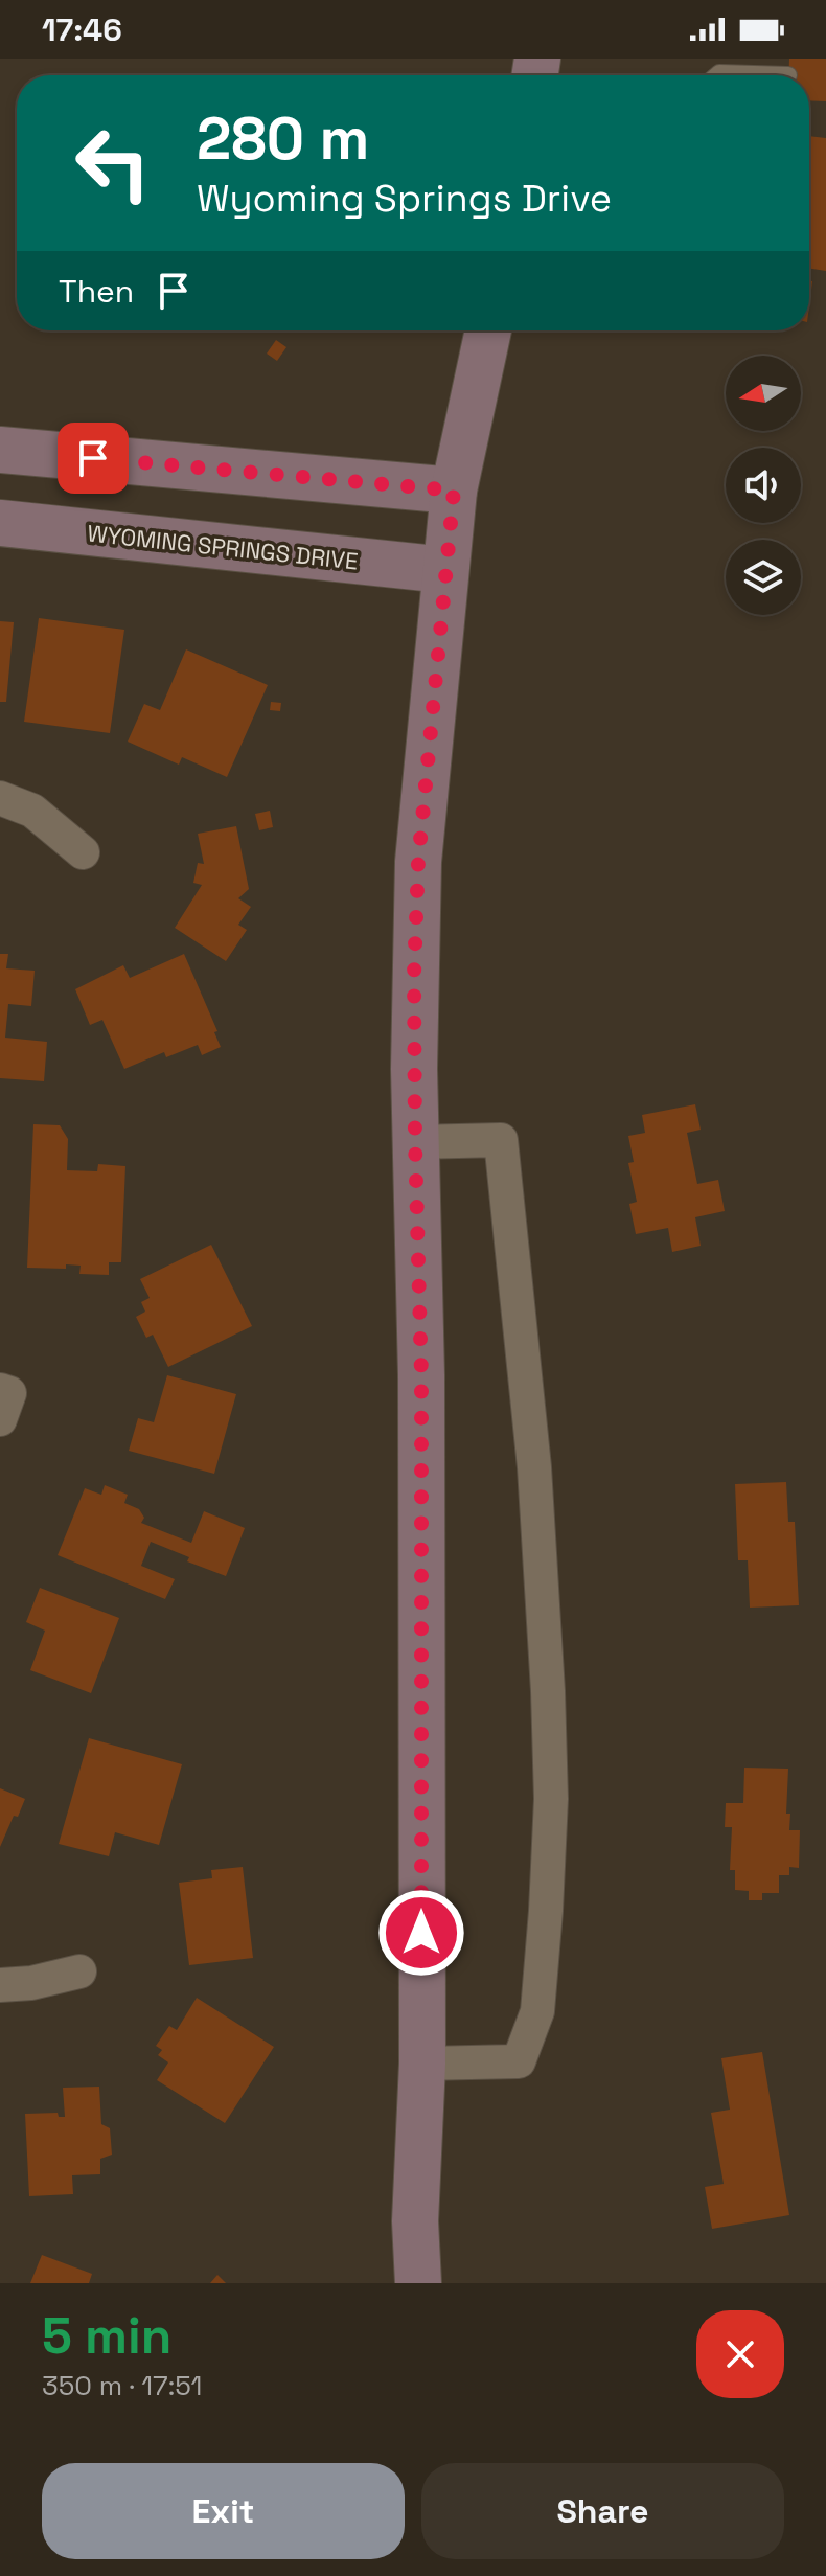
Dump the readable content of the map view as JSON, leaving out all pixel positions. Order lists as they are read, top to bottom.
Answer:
{
  "streets": {
    "main road": ["WYOMING SPRINGS DRIVE"]
  },
  "north": "left",
  "page": {
    "status": "17:46",
    "turn": ["280 m", "Wyoming Springs Drive"],
    "then": "Then",
    "heading": ["5 min", "350 m · 17:51"],
    "buttons": ["Exit", "Share"]
  }
}
